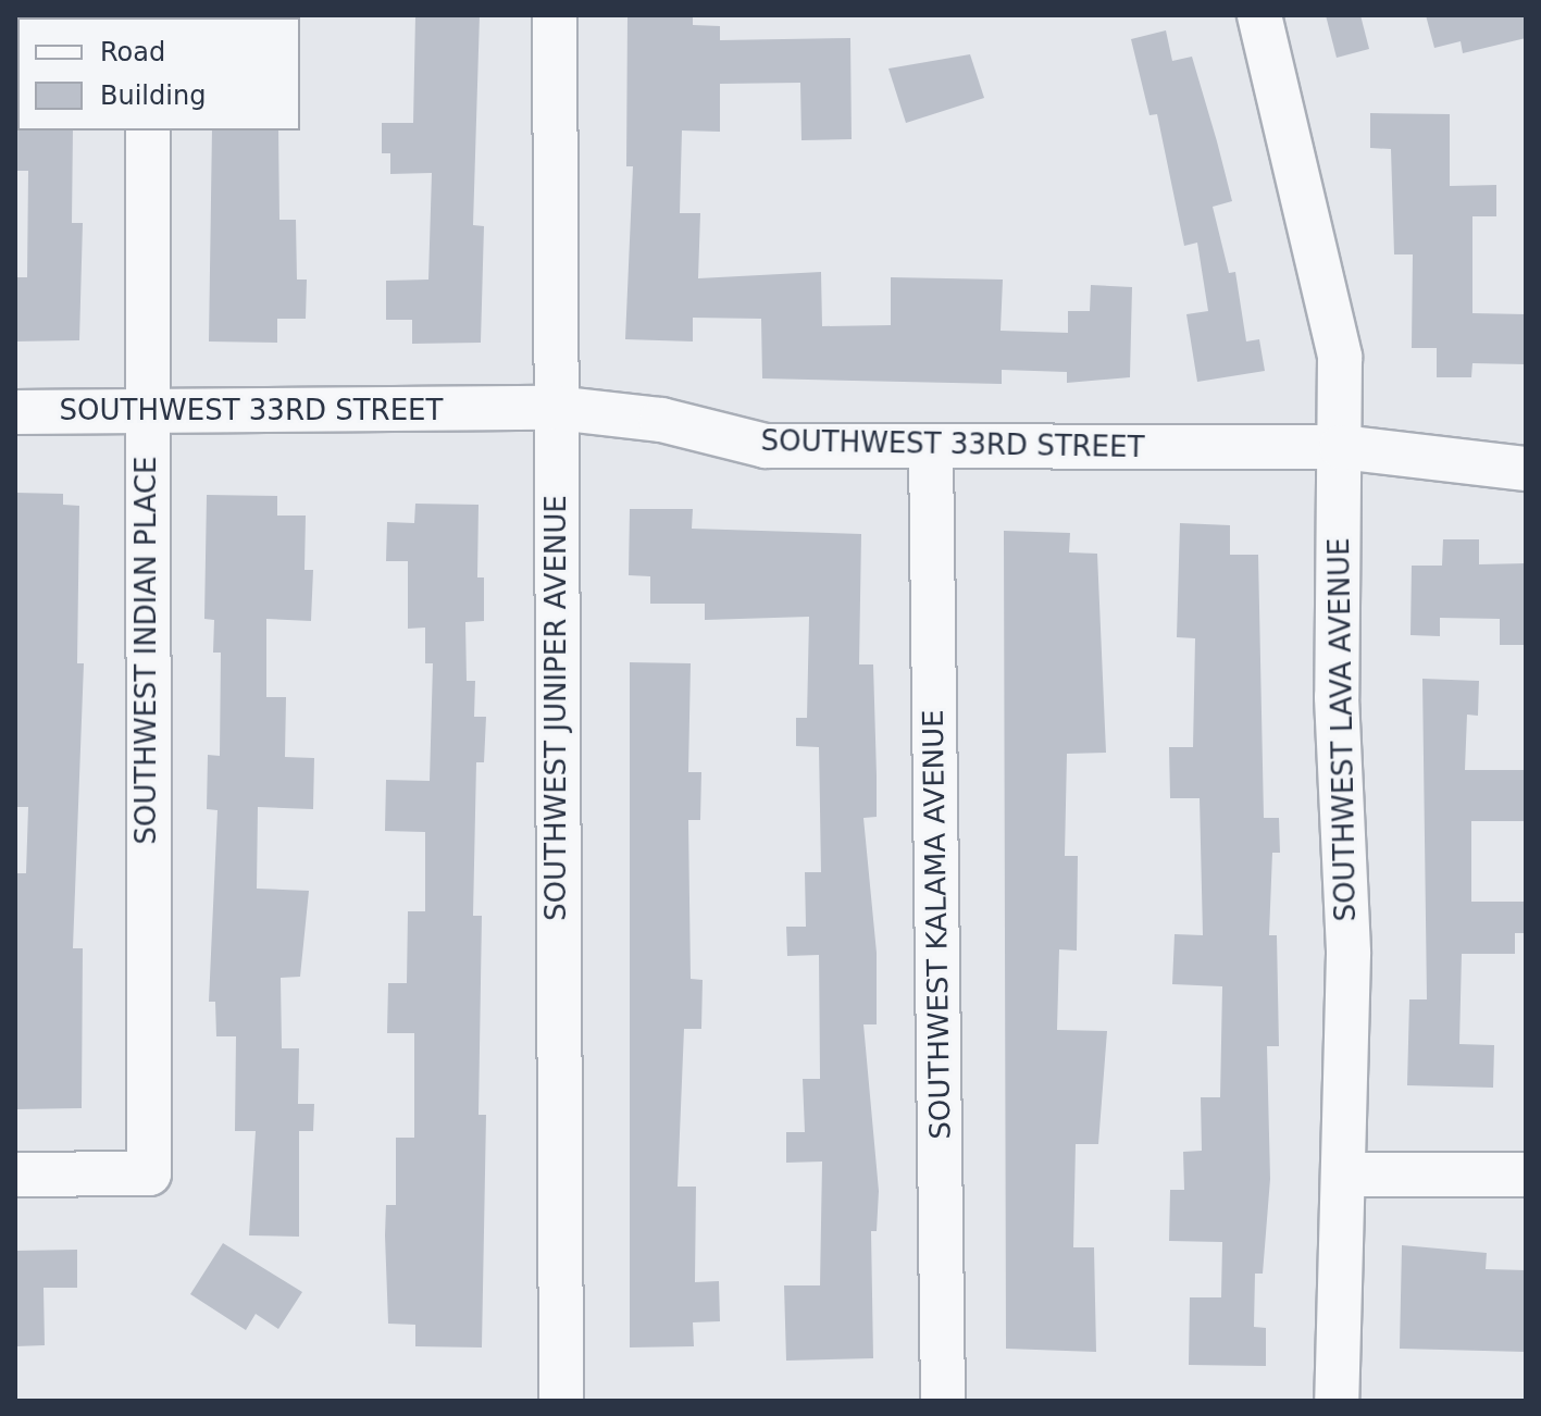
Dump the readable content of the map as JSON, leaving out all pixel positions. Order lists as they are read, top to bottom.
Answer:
{
  "streets": {
    "street": [
      "SOUTHWEST 33RD STREET",
      "SOUTHWEST INDIAN PLACE",
      "SOUTHWEST JUNIPER AVENUE",
      "SOUTHWEST LAVA AVENUE",
      "SOUTHWEST KALAMA AVENUE"
    ]
  },
  "crossings": [
    ["SOUTHWEST 33RD STREET", "SOUTHWEST INDIAN PLACE"],
    ["SOUTHWEST 33RD STREET", "SOUTHWEST JUNIPER AVENUE"],
    ["SOUTHWEST 33RD STREET", "SOUTHWEST LAVA AVENUE"],
    ["SOUTHWEST 33RD STREET", "SOUTHWEST KALAMA AVENUE"]
  ],
  "legend": ["Road", "Building"]
}
